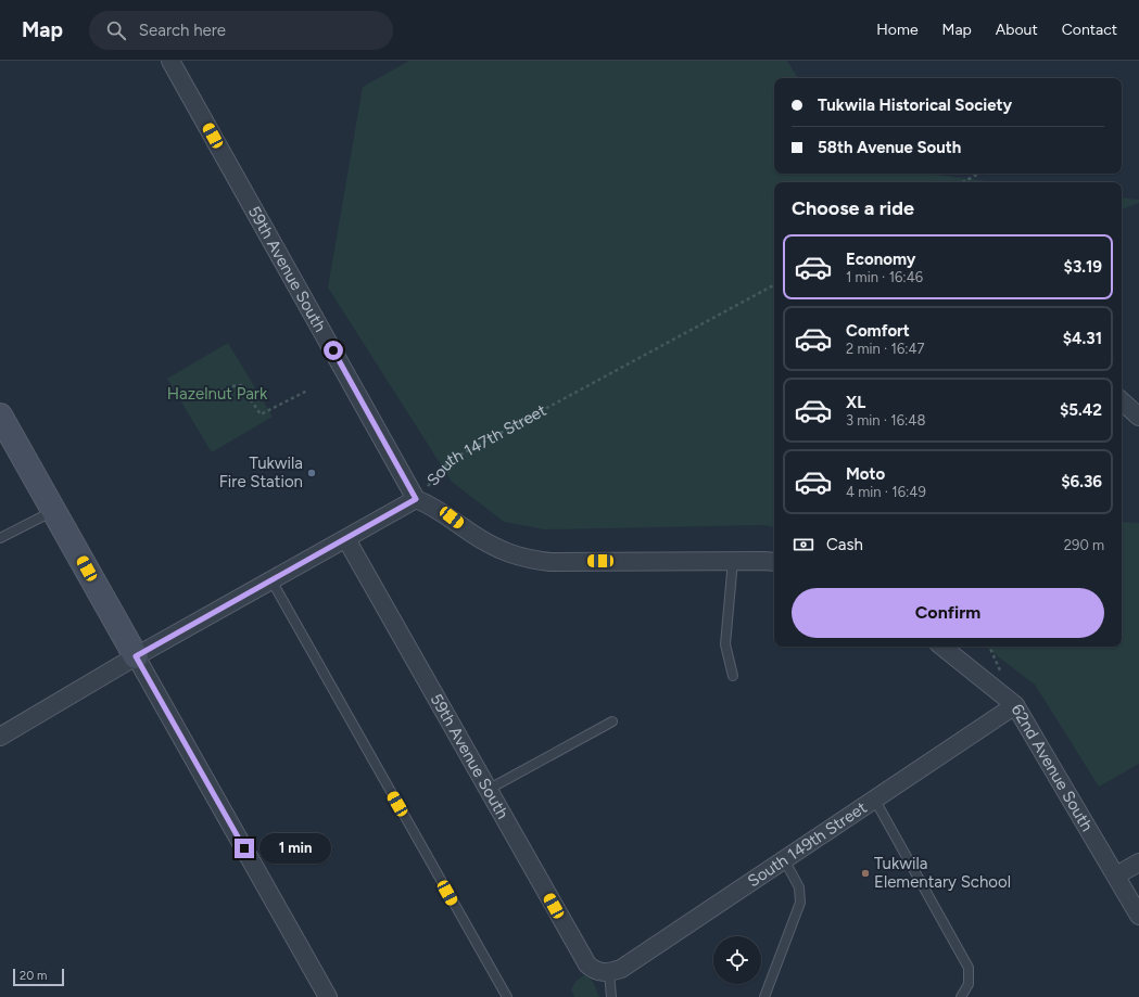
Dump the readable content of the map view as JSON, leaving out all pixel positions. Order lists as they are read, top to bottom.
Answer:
{
  "streets": {
    "street": [
      "59th Avenue South",
      "South 147th Street",
      "62nd Avenue South",
      "South 149th Street"
    ]
  },
  "crossings": [
    ["59th Avenue South", "South 147th Street"],
    ["59th Avenue South", "South 149th Street"],
    ["62nd Avenue South", "South 149th Street"]
  ],
  "parks": ["Hazelnut Park"],
  "places": ["Tukwila Fire Station", "Tukwila Elementary School"],
  "scale_bar": "20 m",
  "page": {
    "header": "Map",
    "search": "Search here",
    "nav": [
      "Home",
      "Map",
      "About",
      "Contact"
    ],
    "banner": ["Tukwila Historical Society", "58th Avenue South"],
    "heading": "Choose a ride",
    "list": [
      {
        "name": "Economy",
        "note": "1 min · 16:46",
        "value": "$3.19"
      },
      {
        "name": "Comfort",
        "note": "2 min · 16:47",
        "value": "$4.31"
      },
      {
        "name": "XL",
        "note": "3 min · 16:48",
        "value": "$5.42"
      },
      {
        "name": "Moto",
        "note": "4 min · 16:49",
        "value": "$6.36"
      }
    ],
    "pay": ["Cash", "290 m"],
    "buttons": "Confirm",
    "bubble": "1 min",
    "scale": "20 m"
  }
}
